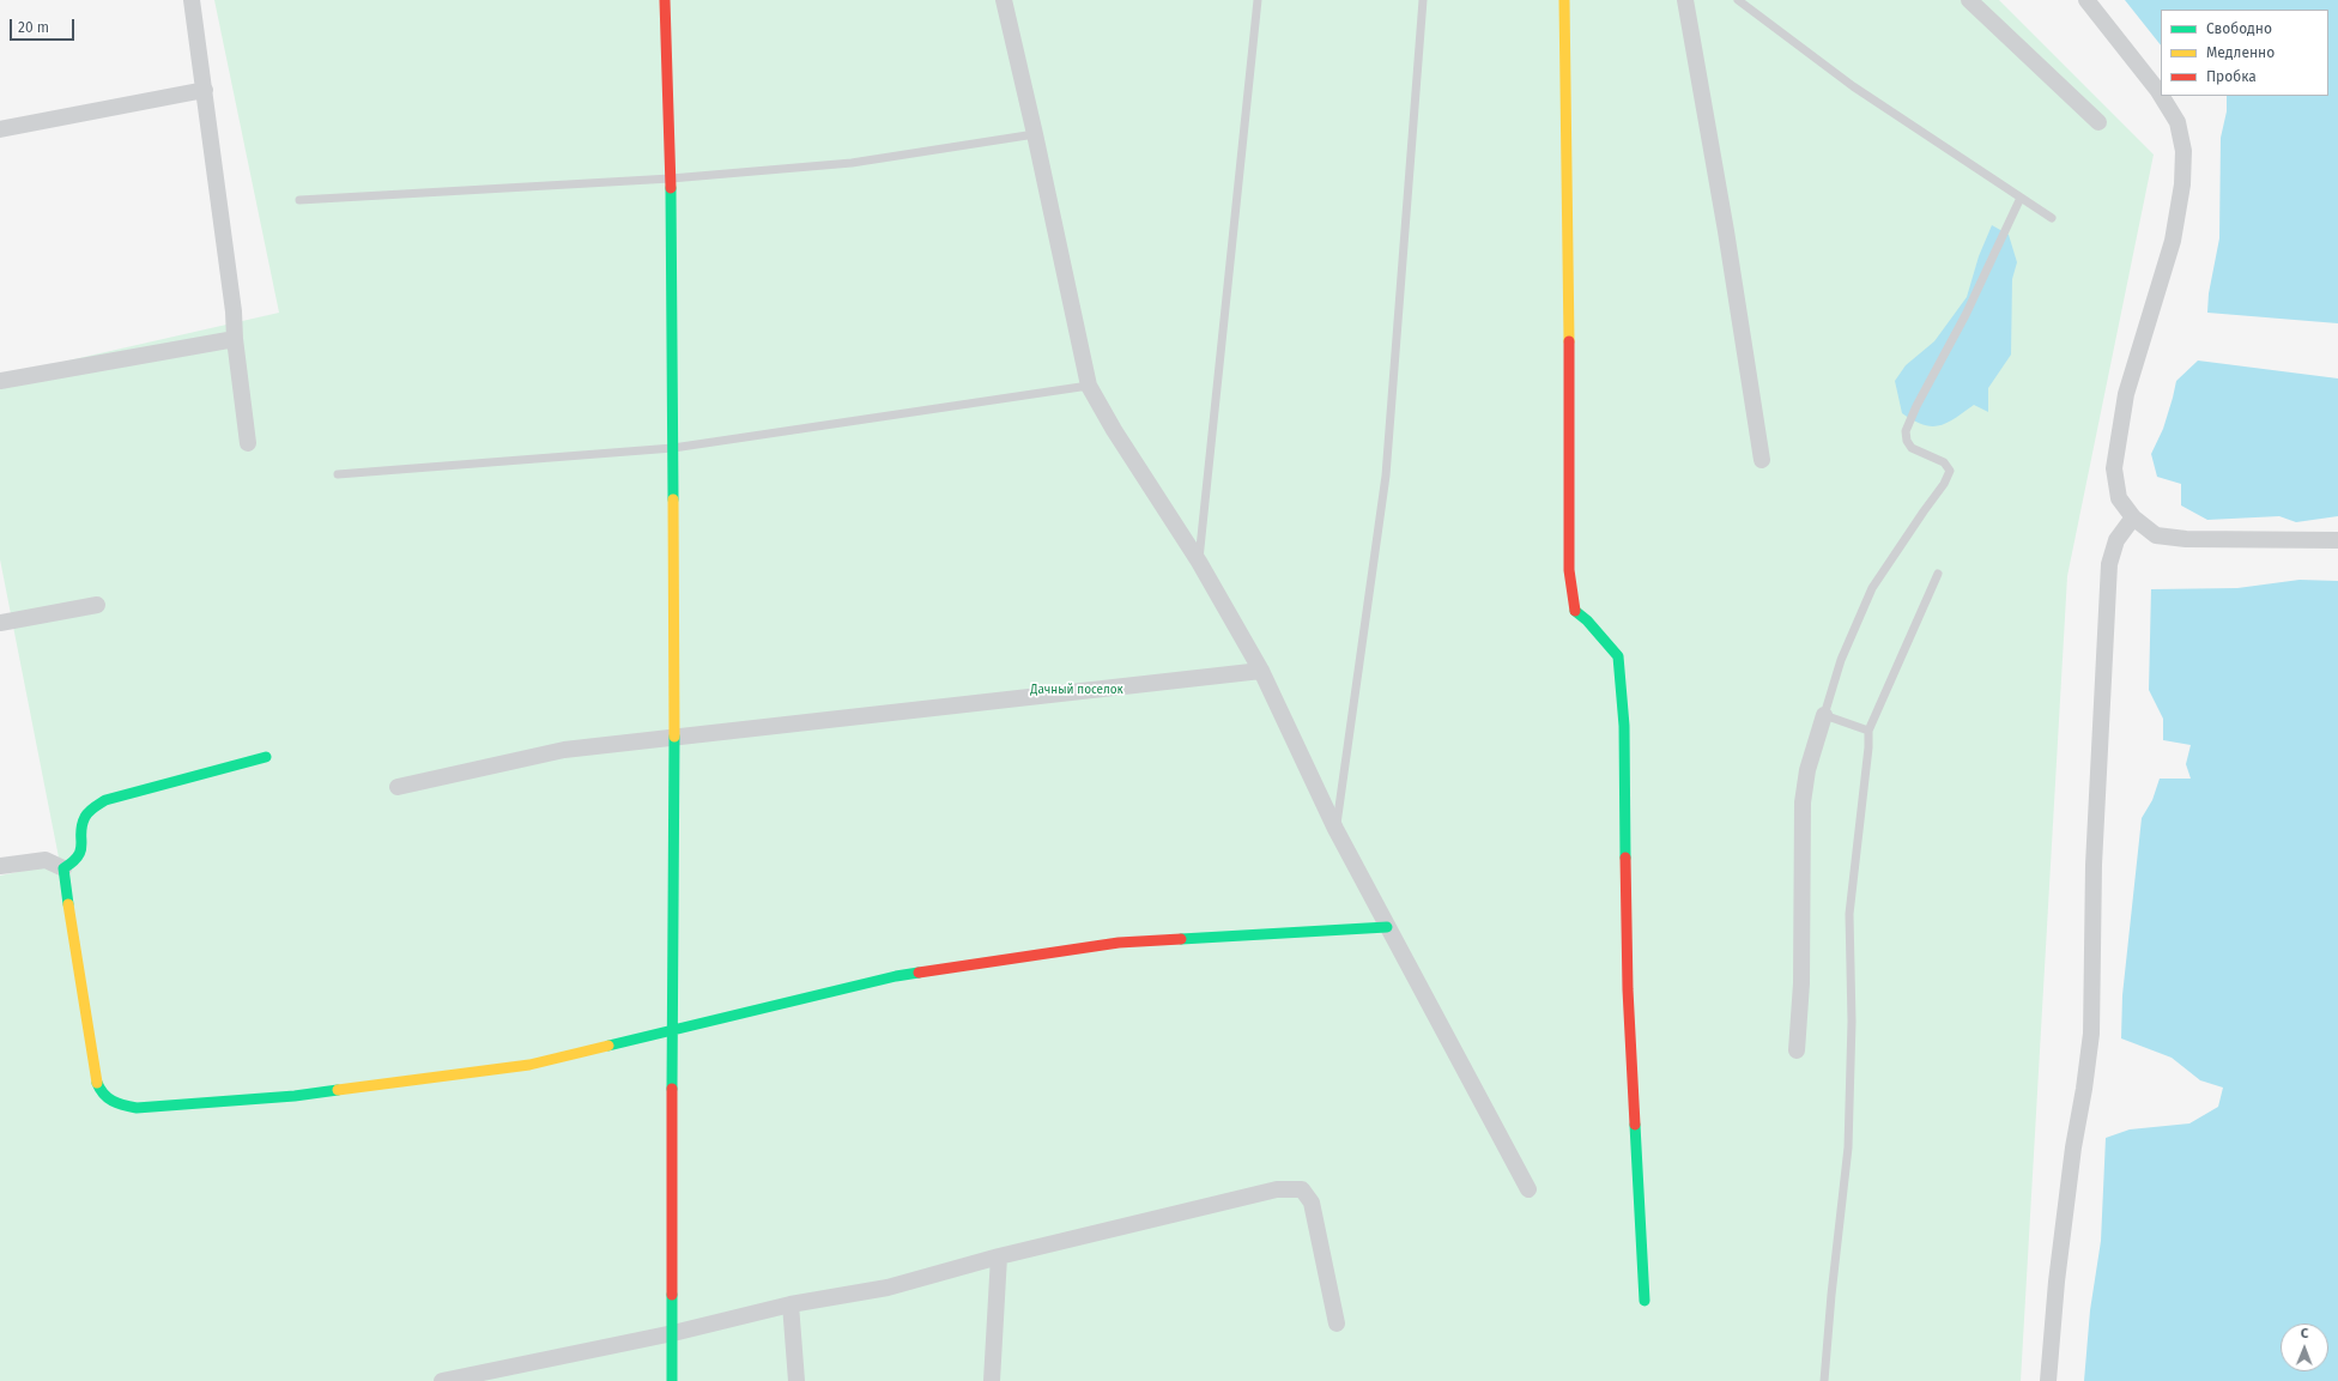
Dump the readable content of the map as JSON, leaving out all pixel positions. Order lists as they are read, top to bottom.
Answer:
{
  "parks": ["Дачный поселок"],
  "legend": ["Свободно", "Медленно", "Пробка"],
  "scale_bar": "20 m",
  "north": "top"
}
